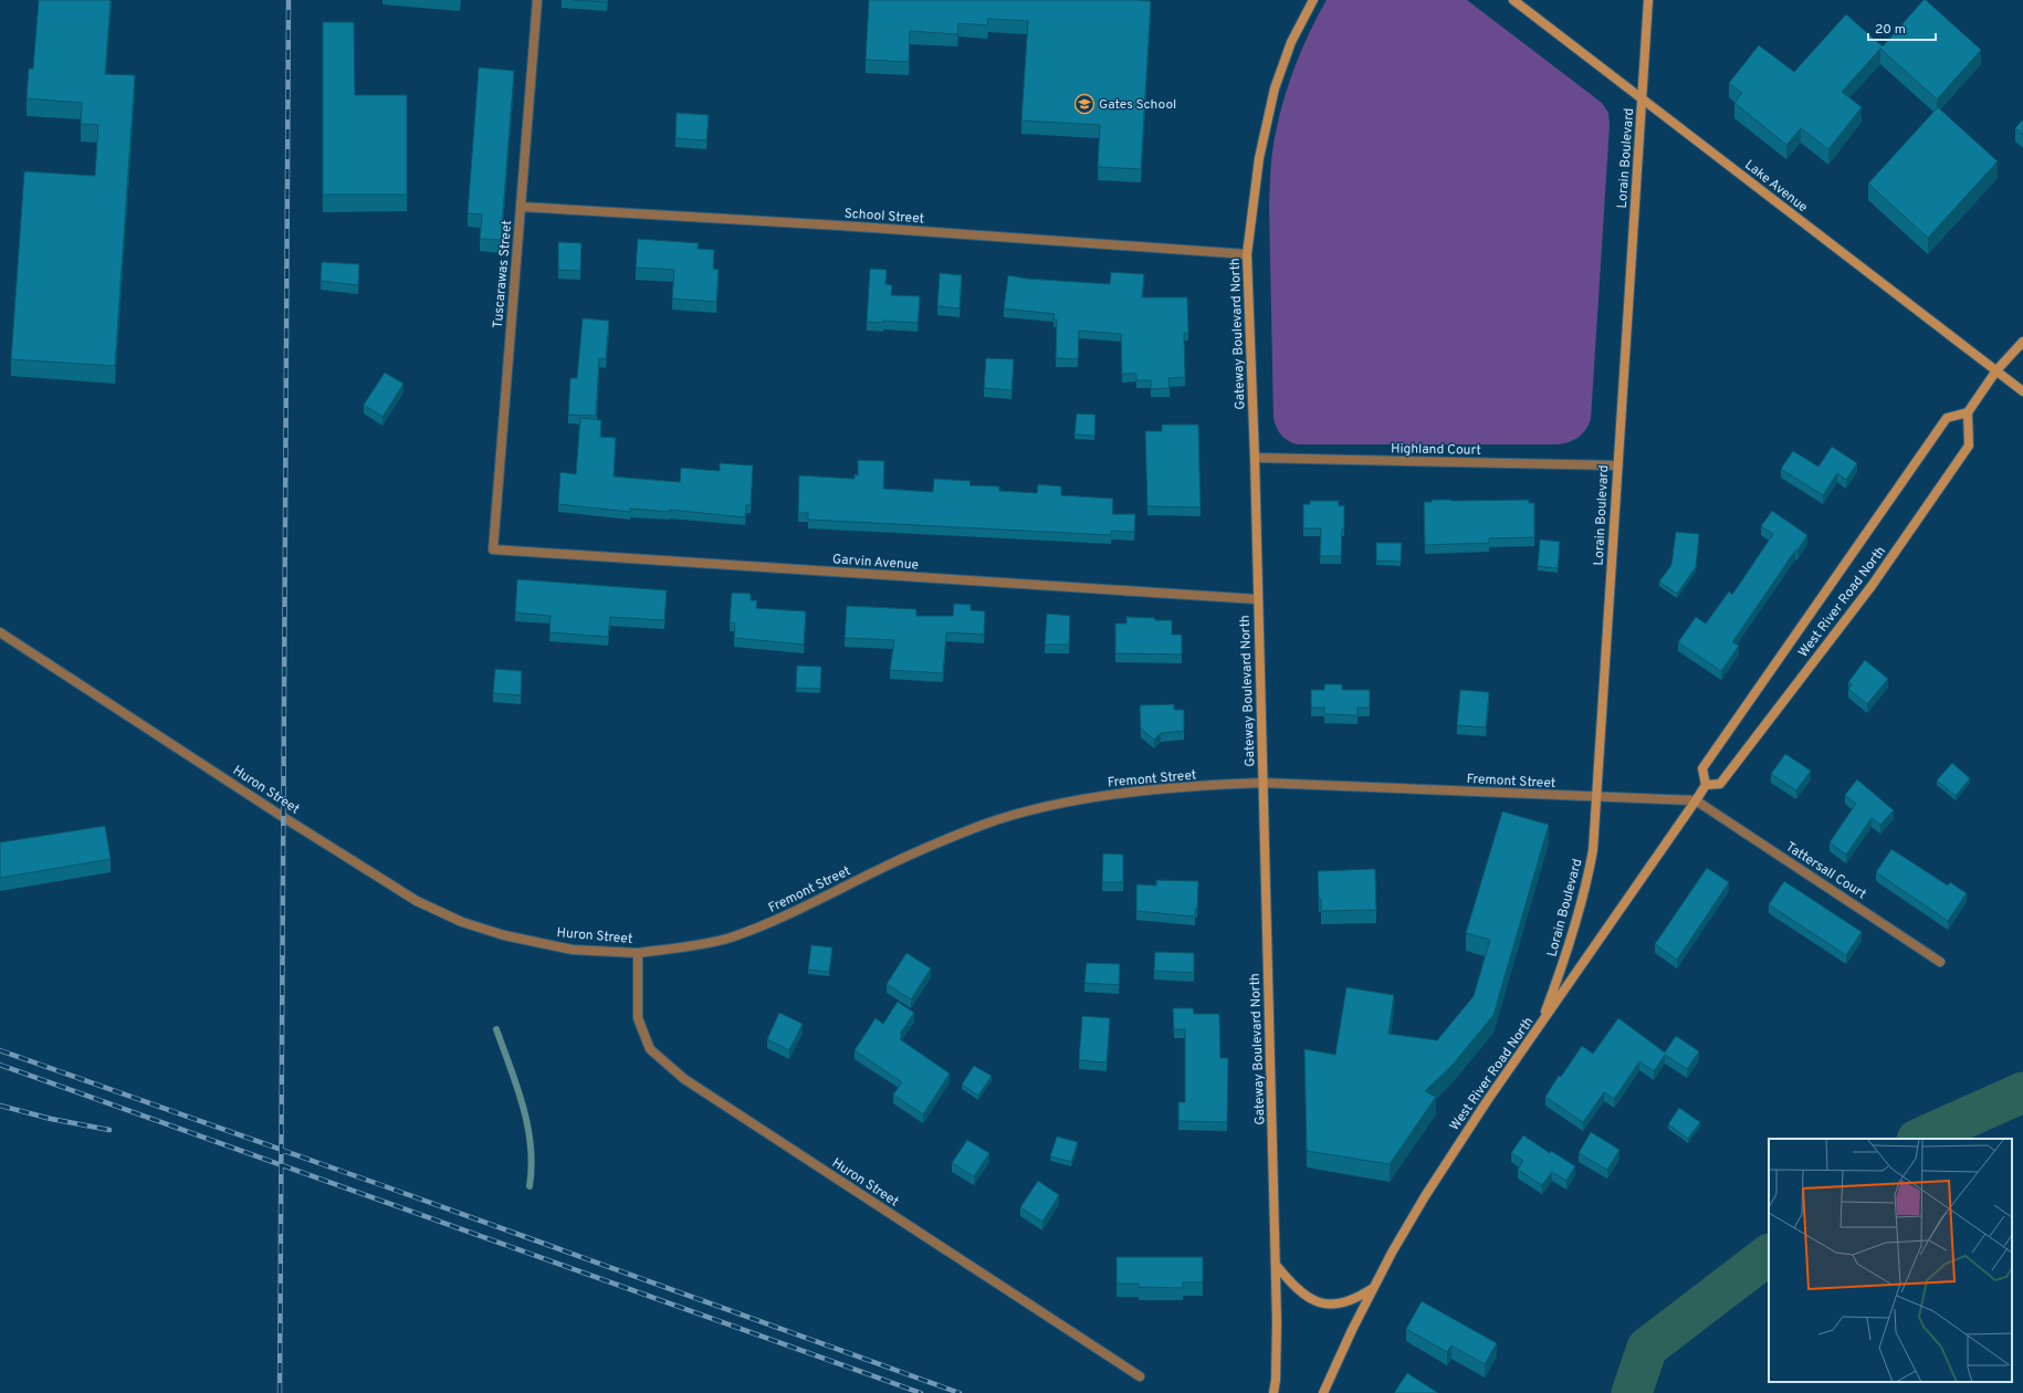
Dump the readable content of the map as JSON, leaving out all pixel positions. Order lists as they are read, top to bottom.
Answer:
{
  "streets": {
    "main road": [
      "Lorain Boulevard",
      "Lake Avenue",
      "Gateway Boulevard North",
      "West River Road North"
    ],
    "street": [
      "School Street",
      "Tuscarawas Street",
      "Highland Court",
      "Garvin Avenue",
      "Fremont Street",
      "Huron Street",
      "Tattersall Court"
    ]
  },
  "crossings": [
    ["Lorain Boulevard", "Lake Avenue"],
    ["Lorain Boulevard", "Highland Court"],
    ["Lorain Boulevard", "West River Road North"],
    ["Lorain Boulevard", "Fremont Street"],
    ["School Street", "Tuscarawas Street"],
    ["School Street", "Gateway Boulevard North"],
    ["Tuscarawas Street", "Garvin Avenue"],
    ["Gateway Boulevard North", "Highland Court"],
    ["Gateway Boulevard North", "Garvin Avenue"],
    ["Gateway Boulevard North", "Fremont Street"],
    ["West River Road North", "Fremont Street"],
    ["West River Road North", "Tattersall Court"],
    ["Fremont Street", "Huron Street"],
    ["Fremont Street", "Tattersall Court"]
  ],
  "places": {
    "school or university": ["Gates School"]
  },
  "scale_bar": "20 m"
}
